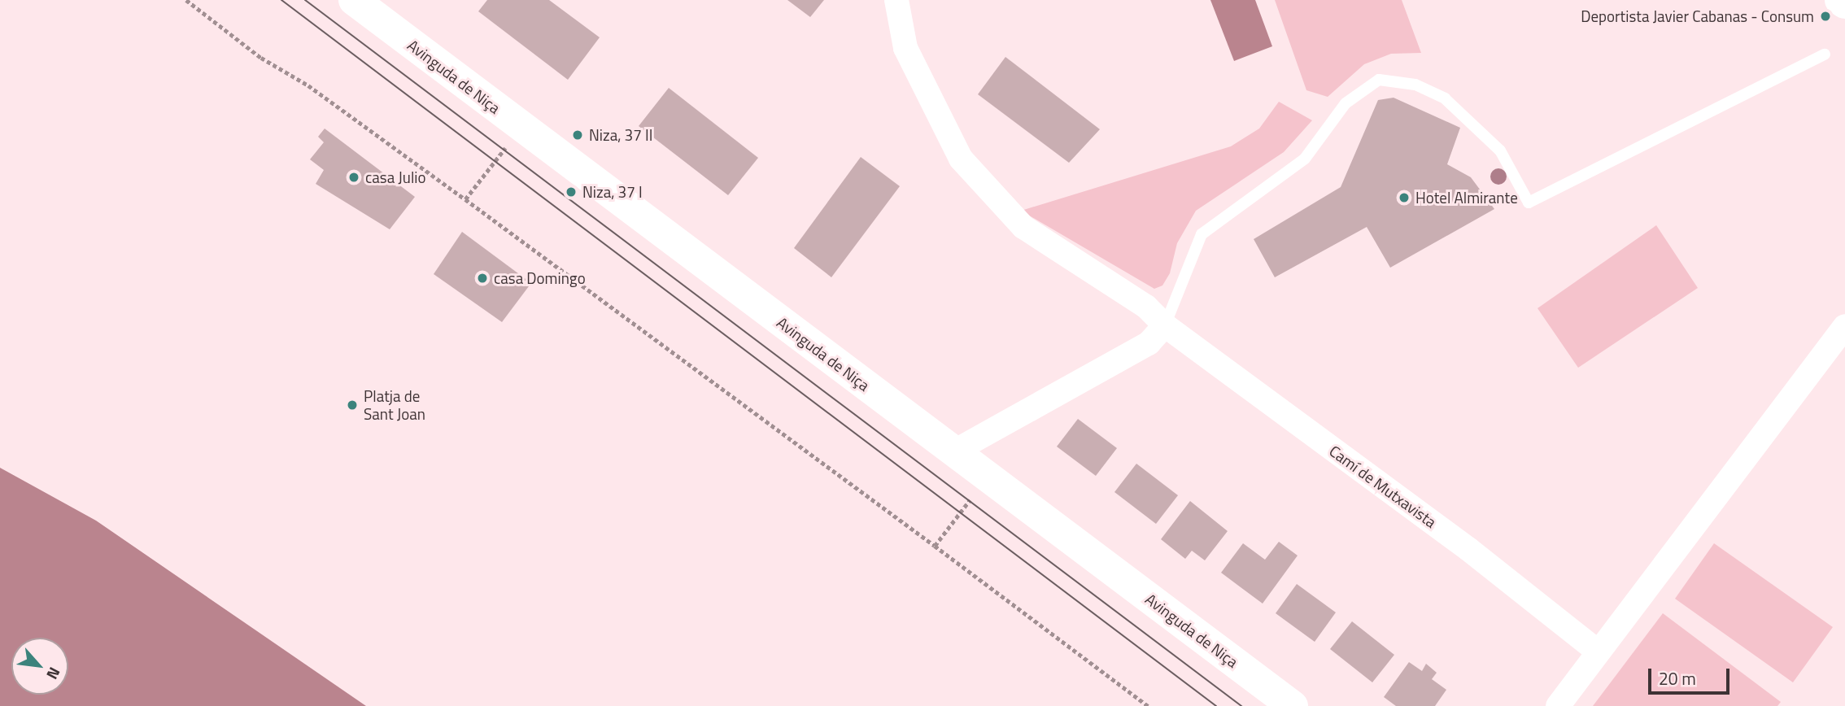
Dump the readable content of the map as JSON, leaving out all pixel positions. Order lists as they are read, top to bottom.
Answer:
{
  "streets": {
    "street": ["Avinguda de Niça", "Camí de Mutxavista"]
  },
  "places": [
    "Deportista Javier Cabanas - Consum",
    "Niza, 37 II",
    "casa Julio",
    "Niza, 37 I",
    "Hotel Almirante",
    "casa Domingo",
    "Platja de Sant Joan"
  ],
  "scale_bar": "20 m",
  "north": "bottom right"
}
